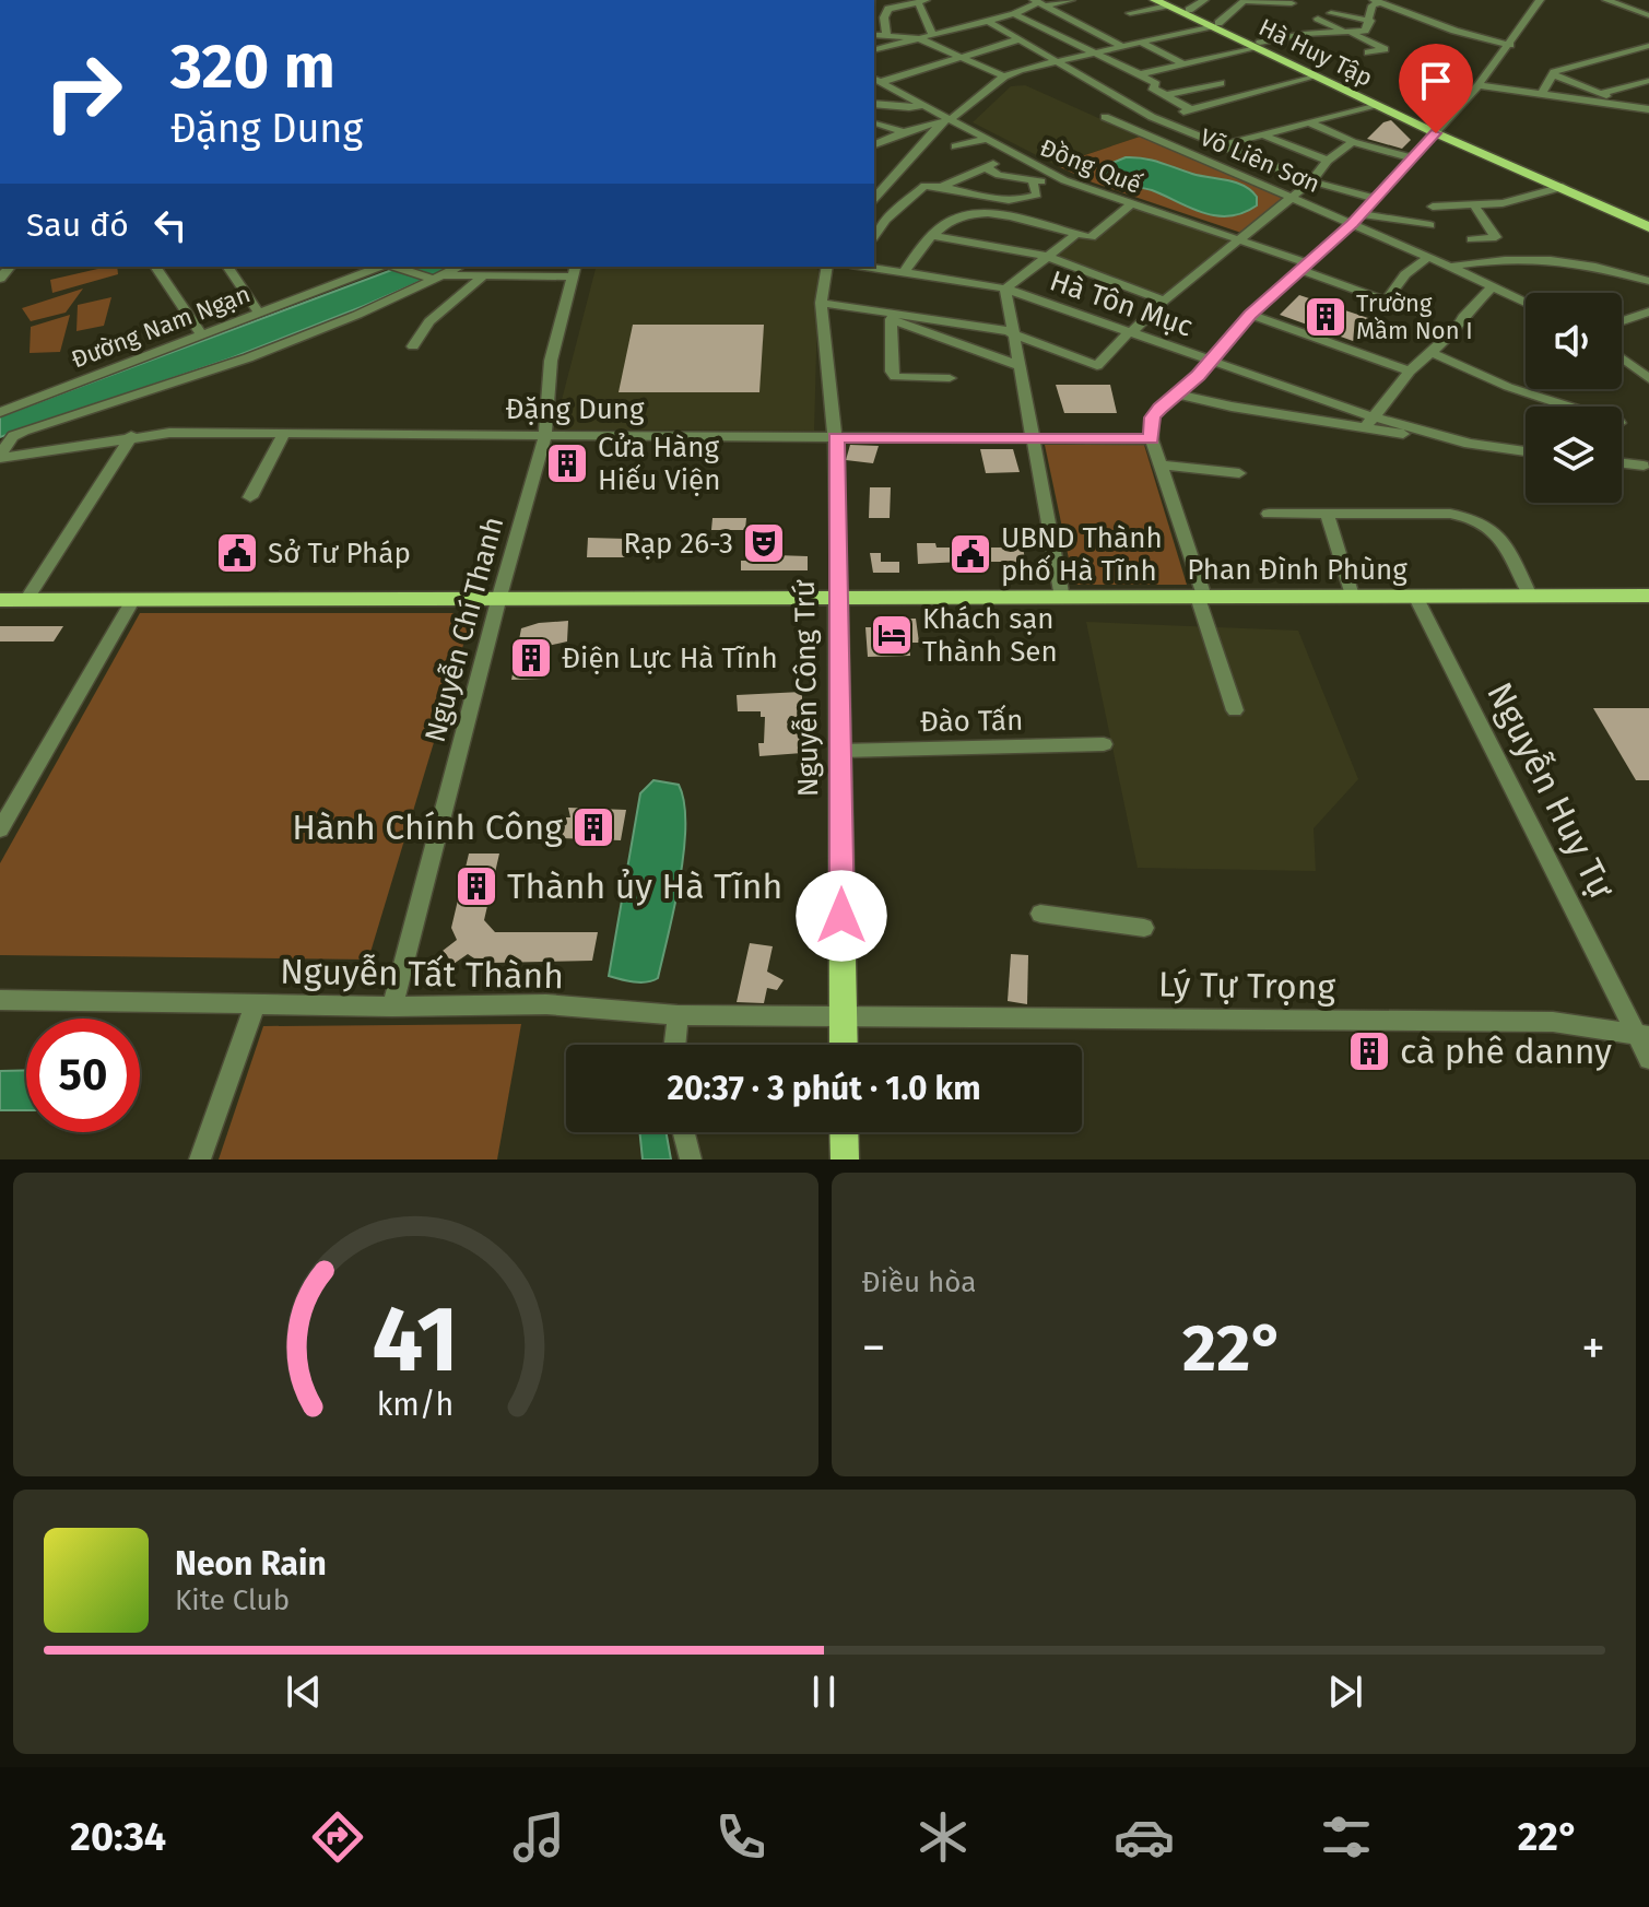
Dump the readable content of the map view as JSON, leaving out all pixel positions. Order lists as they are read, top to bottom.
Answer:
{
  "streets": {
    "main road": ["Hà Huy Tập", "Phan Đình Phùng", "Nguyễn Công Trứ"],
    "street": [
      "Võ Liên Sơn",
      "Đồng Quế",
      "Hà Tôn Mục",
      "Đường Nam Ngạn",
      "Đặng Dung",
      "Nguyễn Chí Thanh",
      "Đào Tấn",
      "Nguyễn Huy Tự",
      "Nguyễn Tất Thành",
      "Lý Tự Trọng"
    ]
  },
  "crossings": [
    ["Võ Liên Sơn", "Đồng Quế"],
    ["Đặng Dung", "Nguyễn Chí Thanh"],
    ["Đặng Dung", "Nguyễn Công Trứ"],
    ["Phan Đình Phùng", "Nguyễn Chí Thanh"],
    ["Phan Đình Phùng", "Nguyễn Công Trứ"],
    ["Phan Đình Phùng", "Nguyễn Huy Tự"],
    ["Nguyễn Chí Thanh", "Nguyễn Tất Thành"],
    ["Nguyễn Công Trứ", "Đào Tấn"],
    ["Nguyễn Công Trứ", "Nguyễn Tất Thành"],
    ["Nguyễn Công Trứ", "Lý Tự Trọng"],
    ["Nguyễn Huy Tự", "Lý Tự Trọng"],
    ["Nguyễn Tất Thành", "Lý Tự Trọng"]
  ],
  "places": {
    "building": [
      "Trường Mầm Non I",
      "Cửa Hàng Hiếu Viện",
      "Điện Lực Hà Tĩnh",
      "Hành Chính Công",
      "Thành ủy Hà Tĩnh",
      "cà phê danny"
    ],
    "theatre": ["Rạp 26-3"],
    "public building": ["Sở Tư Pháp", "UBND Thành phố Hà Tĩnh"],
    "hotel": ["Khách sạn Thành Sen"]
  },
  "page": {
    "turn": ["320 m", "Đặng Dung"],
    "then": "Sau đó",
    "limit": "50",
    "trip": "20:37 · 3 phút · 1.0 km",
    "tile": "Điều hòa",
    "heat": ["−", "22°", "+"],
    "song": ["Neon Rain", "Kite Club"],
    "tabs": ["20:34", "22°"],
    "gauge": ["41", "km/h"]
  }
}
